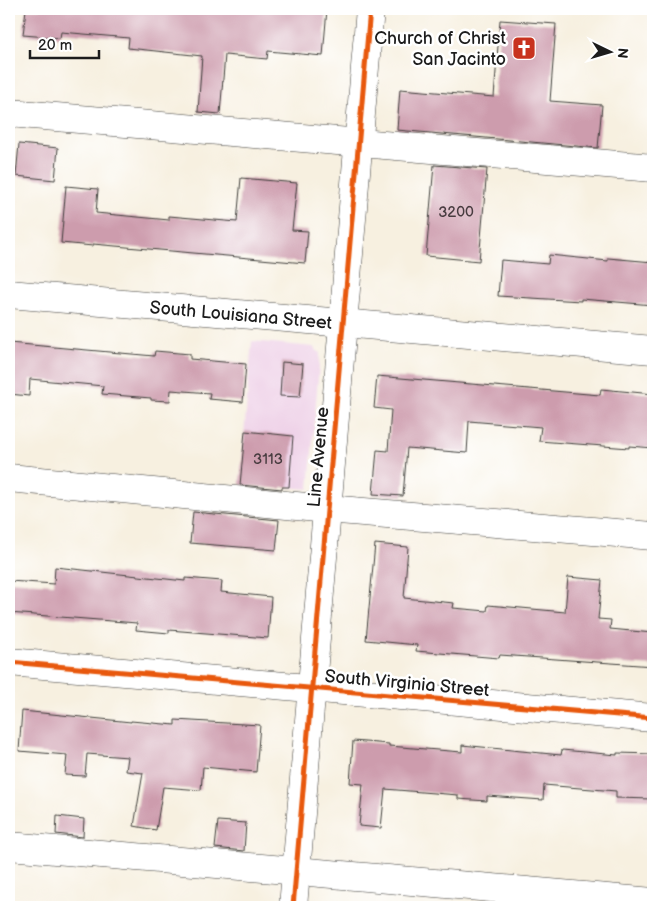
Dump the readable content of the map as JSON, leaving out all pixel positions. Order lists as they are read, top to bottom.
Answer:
{
  "streets": {
    "street": ["South Louisiana Street", "Line Avenue", "South Virginia Street"]
  },
  "crossings": [
    ["South Louisiana Street", "Line Avenue"],
    ["Line Avenue", "South Virginia Street"]
  ],
  "places": {
    "church": ["Church of Christ San Jacinto"]
  },
  "house_numbers": ["3200", "3113"],
  "scale_bar": "20 m",
  "north": "right"
}
